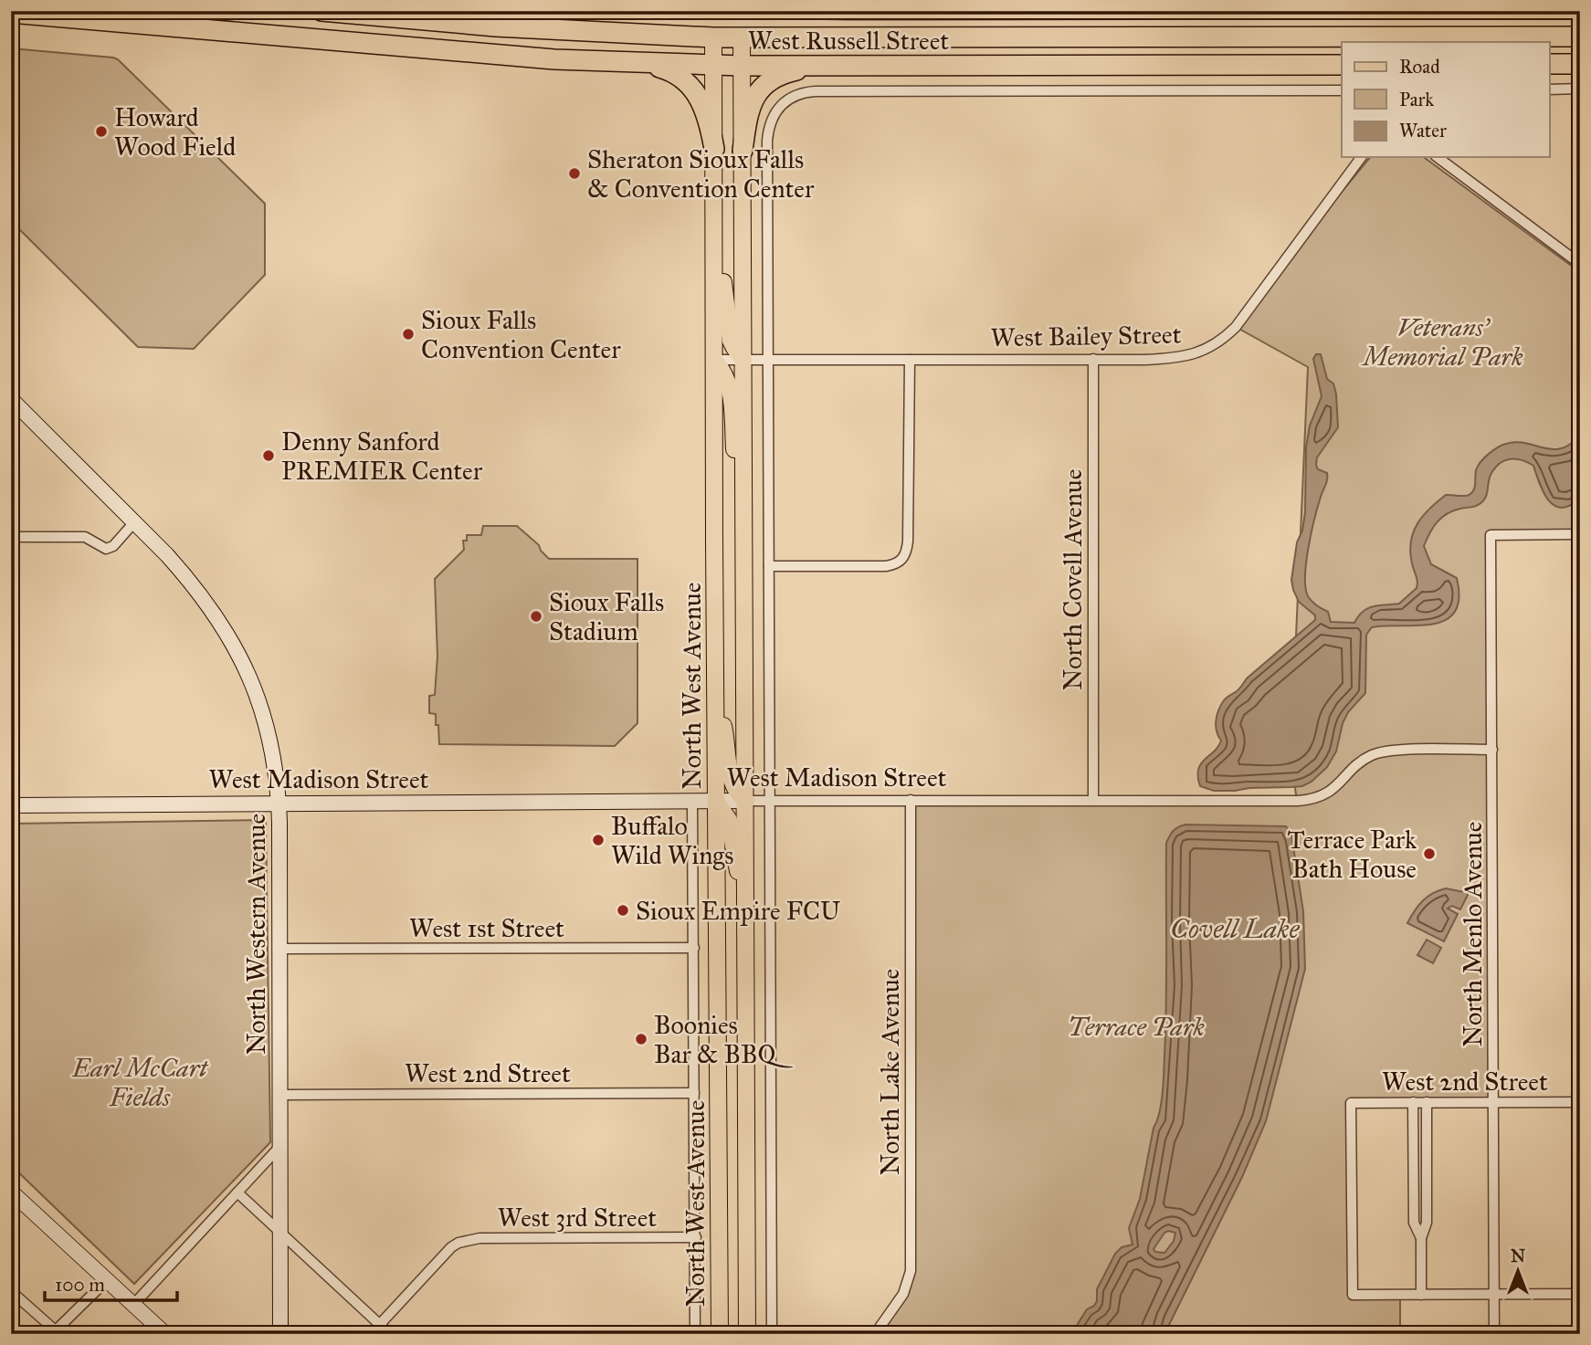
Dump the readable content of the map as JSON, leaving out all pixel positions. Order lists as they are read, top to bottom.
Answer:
{
  "streets": {
    "highway": ["West Russell Street"],
    "main road": ["North West Avenue"],
    "street": [
      "West Bailey Street",
      "North Covell Avenue",
      "West Madison Street",
      "West 1st Street",
      "North Western Avenue",
      "North Menlo Avenue",
      "North Lake Avenue",
      "West 2nd Street",
      "West 3rd Street"
    ]
  },
  "crossings": [
    ["West Russell Street", "West Bailey Street"],
    ["West Russell Street", "North West Avenue"],
    ["West Bailey Street", "North Covell Avenue"],
    ["West Bailey Street", "North West Avenue"],
    ["North Covell Avenue", "West Madison Street"],
    ["North West Avenue", "West Madison Street"],
    ["North West Avenue", "West 1st Street"],
    ["North West Avenue", "West 2nd Street"],
    ["North West Avenue", "West 3rd Street"],
    ["West Madison Street", "North Western Avenue"],
    ["West Madison Street", "North Menlo Avenue"],
    ["West Madison Street", "North Lake Avenue"],
    ["West 1st Street", "North Western Avenue"],
    ["North Western Avenue", "West 2nd Street"],
    ["North Menlo Avenue", "West 2nd Street"]
  ],
  "water": ["Covell Lake"],
  "parks": ["Veterans' Memorial Park", "Terrace Park", "Earl McCart Fields"],
  "places": [
    "Howard Wood Field",
    "Sheraton Sioux Falls & Convention Center",
    "Sioux Falls Convention Center",
    "Denny Sanford PREMIER Center",
    "Sioux Falls Stadium",
    "Buffalo Wild Wings",
    "Terrace Park Bath House",
    "Sioux Empire FCU",
    "Boonies Bar & BBQ"
  ],
  "legend": ["Road", "Park", "Water"],
  "scale_bar": "100 m",
  "north": "top"
}
